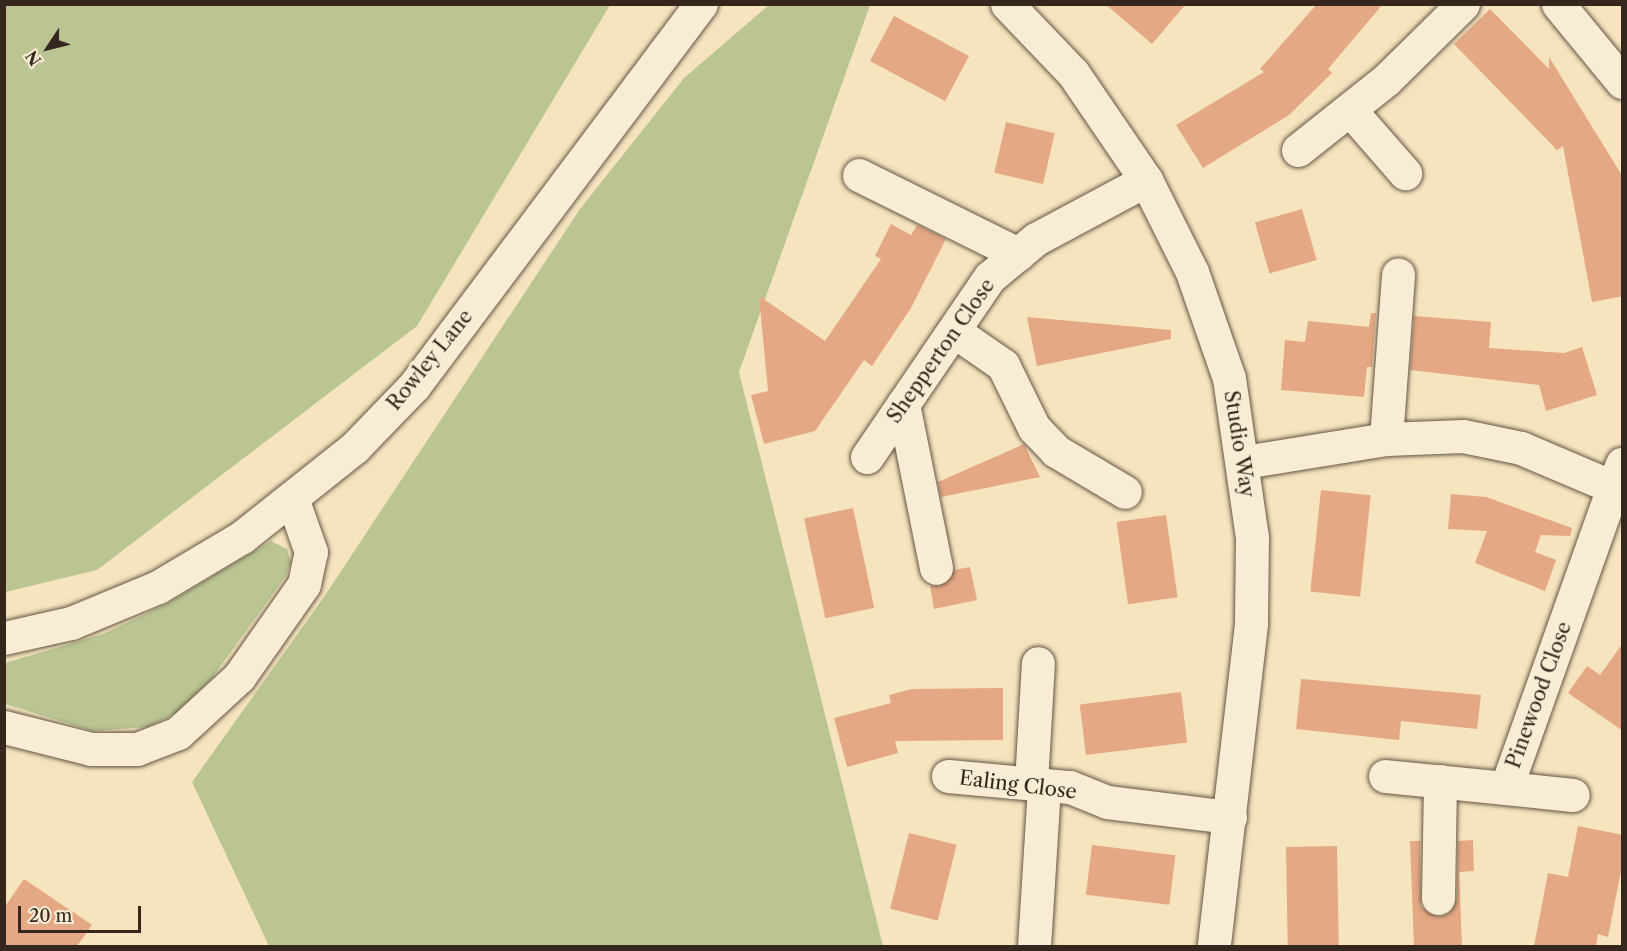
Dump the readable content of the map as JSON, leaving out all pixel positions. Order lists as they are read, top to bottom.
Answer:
{
  "streets": {
    "street": [
      "Shepperton Close",
      "Rowley Lane",
      "Studio Way",
      "Pinewood Close",
      "Ealing Close"
    ]
  },
  "crossings": [
    ["Shepperton Close", "Studio Way"],
    ["Studio Way", "Pinewood Close"],
    ["Studio Way", "Ealing Close"]
  ],
  "scale_bar": "20 m",
  "north": "bottom left"
}
